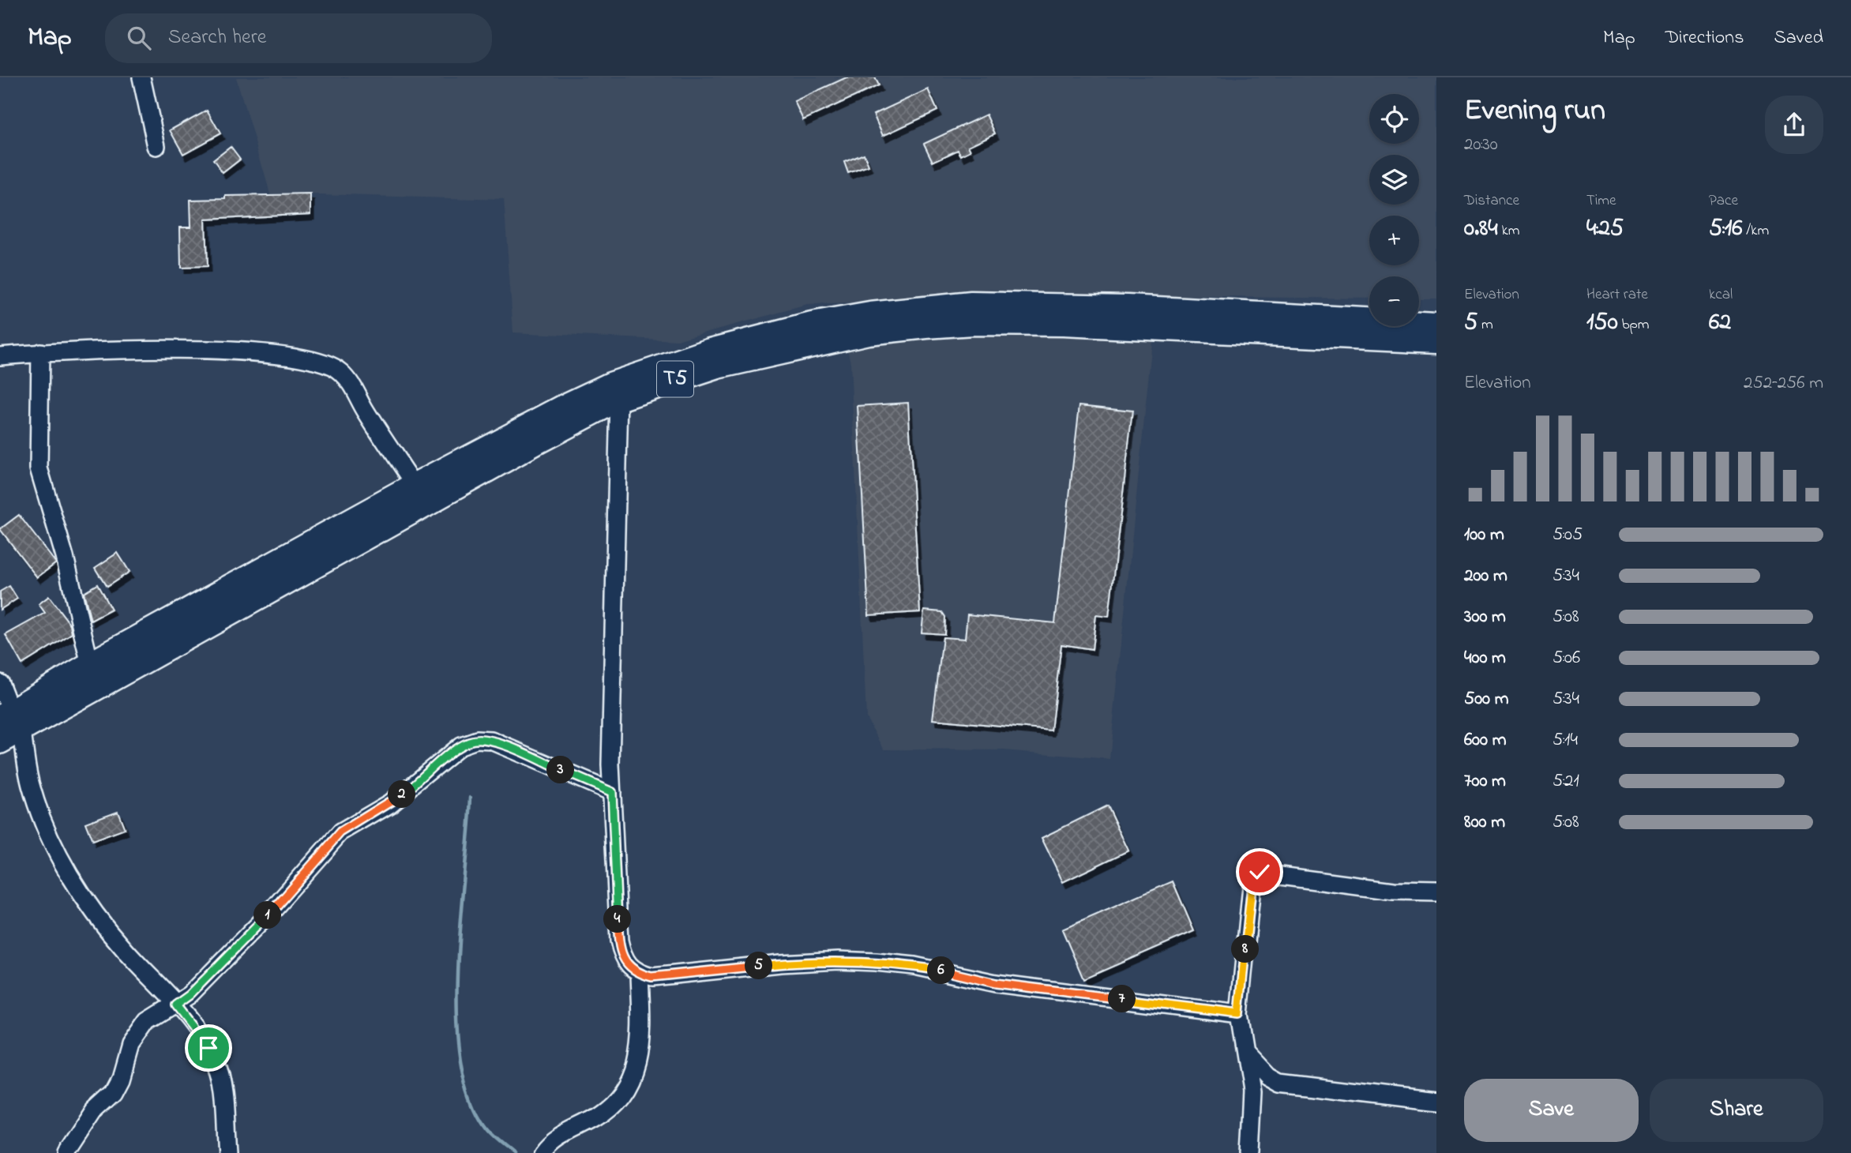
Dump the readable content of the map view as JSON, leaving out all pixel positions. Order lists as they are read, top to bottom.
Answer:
{
  "streets": {
    "highway": ["T5"]
  },
  "page": {
    "header": "Map",
    "search": "Search here",
    "nav": ["Map", "Directions", "Saved"],
    "heading": ["Evening run", "20:30"],
    "map_buttons": ["+", "−"],
    "stats": [
      ["Distance", "0.84 km"],
      ["Time", "4:25"],
      ["Pace", "5:16 /km"],
      ["Elevation", "5 m"],
      ["Heart rate", "150 bpm"],
      ["kcal", "62"]
    ],
    "chart": ["Elevation", "252–256 m"],
    "list": [
      {
        "name": "100 m",
        "note": "5:05"
      },
      {
        "name": "200 m",
        "note": "5:34"
      },
      {
        "name": "300 m",
        "note": "5:08"
      },
      {
        "name": "400 m",
        "note": "5:06"
      },
      {
        "name": "500 m",
        "note": "5:34"
      },
      {
        "name": "600 m",
        "note": "5:14"
      },
      {
        "name": "700 m",
        "note": "5:21"
      },
      {
        "name": "800 m",
        "note": "5:08"
      }
    ],
    "pins": [
      "3",
      "2",
      "1",
      "4",
      "8",
      "5",
      "6",
      "7"
    ],
    "buttons": ["Save", "Share"]
  }
}
